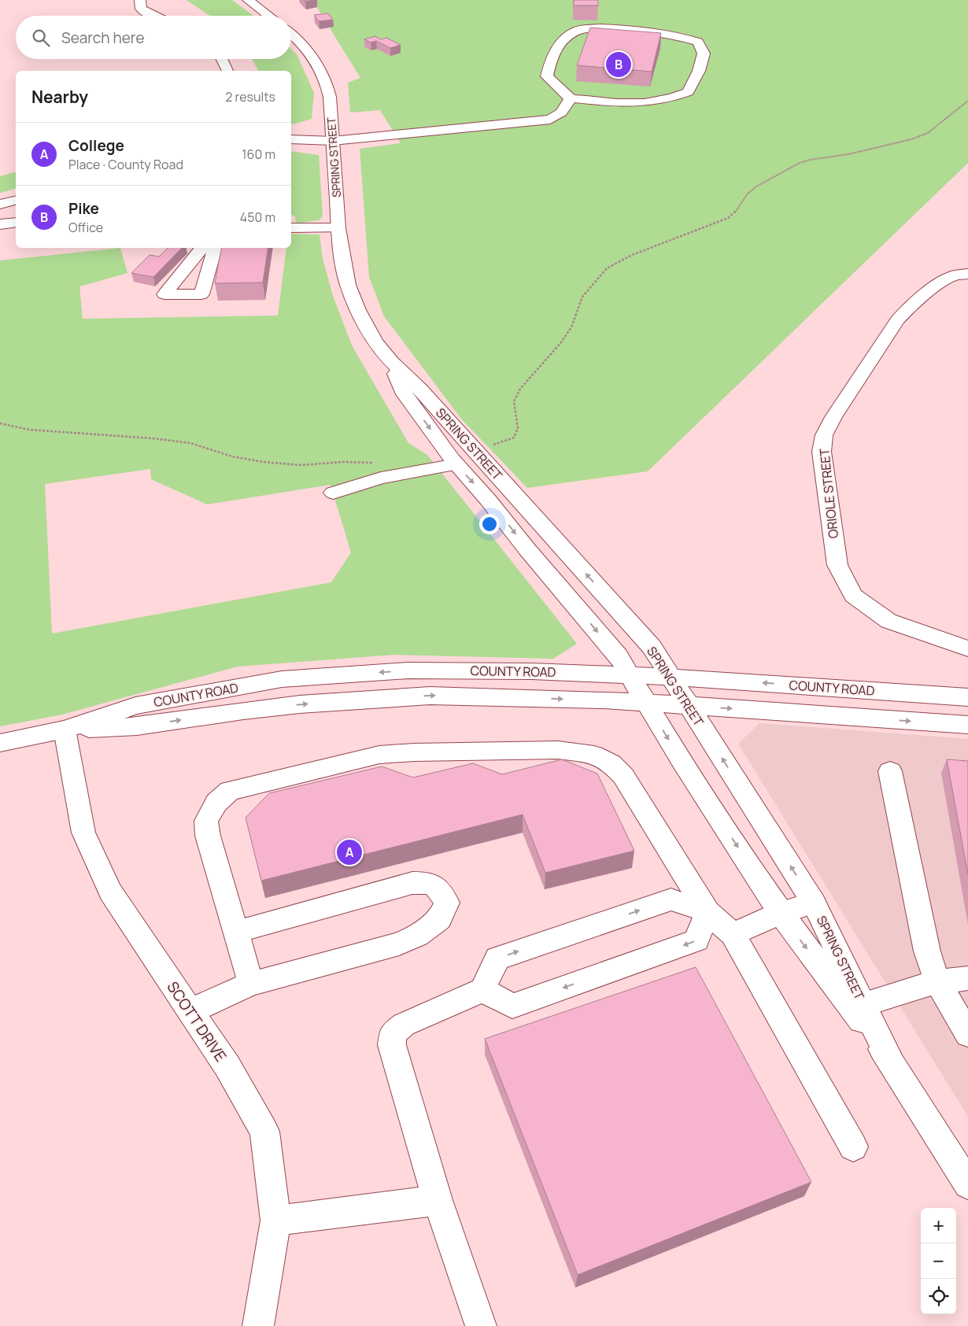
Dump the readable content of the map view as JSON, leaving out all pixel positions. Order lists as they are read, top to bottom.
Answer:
{
  "streets": {
    "main road": [
      "SPRING STREET",
      "ORIOLE STREET",
      "COUNTY ROAD",
      "SCOTT DRIVE"
    ]
  },
  "crossings": [
    ["SPRING STREET", "COUNTY ROAD"],
    ["COUNTY ROAD", "SCOTT DRIVE"]
  ],
  "page": {
    "search": "Search here",
    "pins": ["B", "A"],
    "heading": ["Nearby", "2 results"],
    "list": [
      {
        "mark": "A",
        "name": "College",
        "note": "Place · County Road",
        "value": "160 m"
      },
      {
        "mark": "B",
        "name": "Pike",
        "note": "Office",
        "value": "450 m"
      }
    ],
    "map_buttons": ["+", "−"]
  }
}
